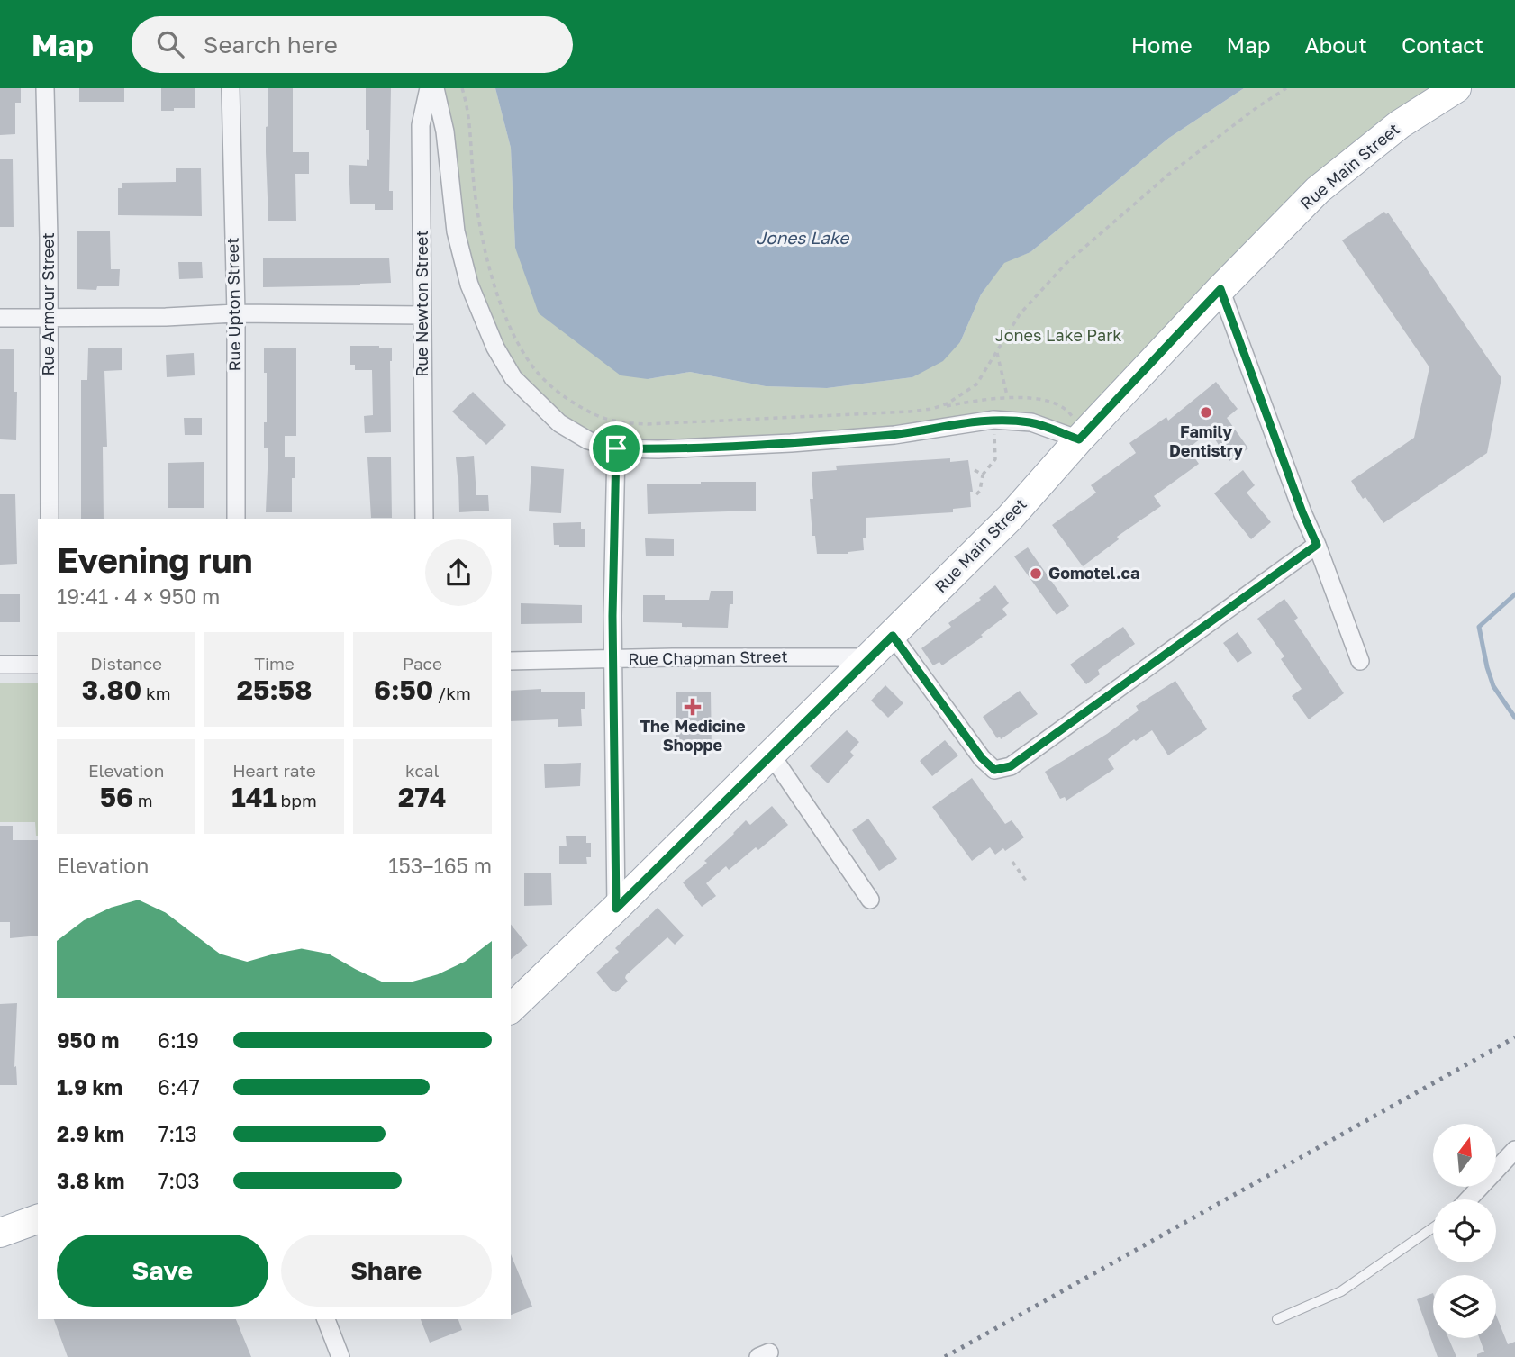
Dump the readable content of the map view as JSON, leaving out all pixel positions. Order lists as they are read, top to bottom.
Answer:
{
  "streets": {
    "main road": ["Rue Main Street"],
    "street": [
      "Rue Newton Street",
      "Rue Armour Street",
      "Rue Upton Street",
      "Rue Chapman Street"
    ]
  },
  "crossings": [
    ["Rue Main Street", "Rue Chapman Street"]
  ],
  "water": ["Jones Lake"],
  "parks": ["Jones Lake Park"],
  "places": {
    "other": ["Family Dentistry", "Gomotel.ca"],
    "health": ["The Medicine Shoppe"]
  },
  "north": "top",
  "page": {
    "header": "Map",
    "search": "Search here",
    "nav": [
      "Home",
      "Map",
      "About",
      "Contact"
    ],
    "heading": ["Evening run", "19:41 · 4 × 950 m"],
    "stats": [
      ["Distance", "3.80 km"],
      ["Time", "25:58"],
      ["Pace", "6:50 /km"],
      ["Elevation", "56 m"],
      ["Heart rate", "141 bpm"],
      ["kcal", "274"]
    ],
    "chart": ["Elevation", "153–165 m"],
    "list": [
      {
        "name": "950 m",
        "note": "6:19"
      },
      {
        "name": "1.9 km",
        "note": "6:47"
      },
      {
        "name": "2.9 km",
        "note": "7:13"
      },
      {
        "name": "3.8 km",
        "note": "7:03"
      }
    ],
    "buttons": ["Save", "Share"]
  }
}
